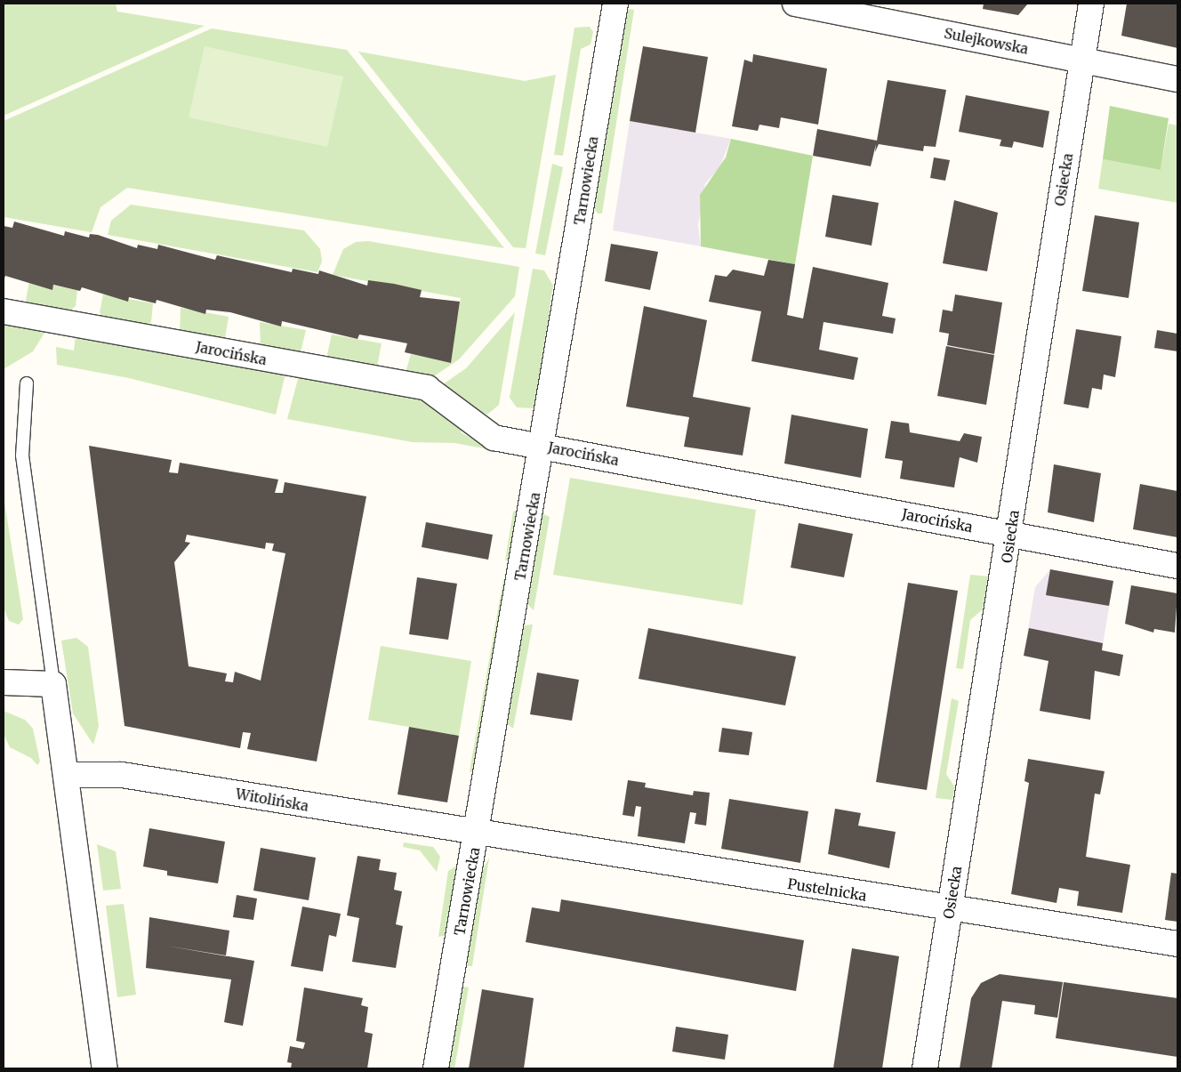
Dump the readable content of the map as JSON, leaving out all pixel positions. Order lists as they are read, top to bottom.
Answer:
{
  "streets": {
    "street": [
      "Sulejkowska",
      "Osiecka",
      "Tarnowiecka",
      "Jarocińska",
      "Witolińska",
      "Pustelnicka"
    ]
  },
  "crossings": [
    ["Sulejkowska", "Osiecka"],
    ["Osiecka", "Jarocińska"],
    ["Osiecka", "Pustelnicka"],
    ["Tarnowiecka", "Jarocińska"],
    ["Tarnowiecka", "Witolińska"],
    ["Tarnowiecka", "Pustelnicka"],
    ["Witolińska", "Pustelnicka"]
  ]
}
